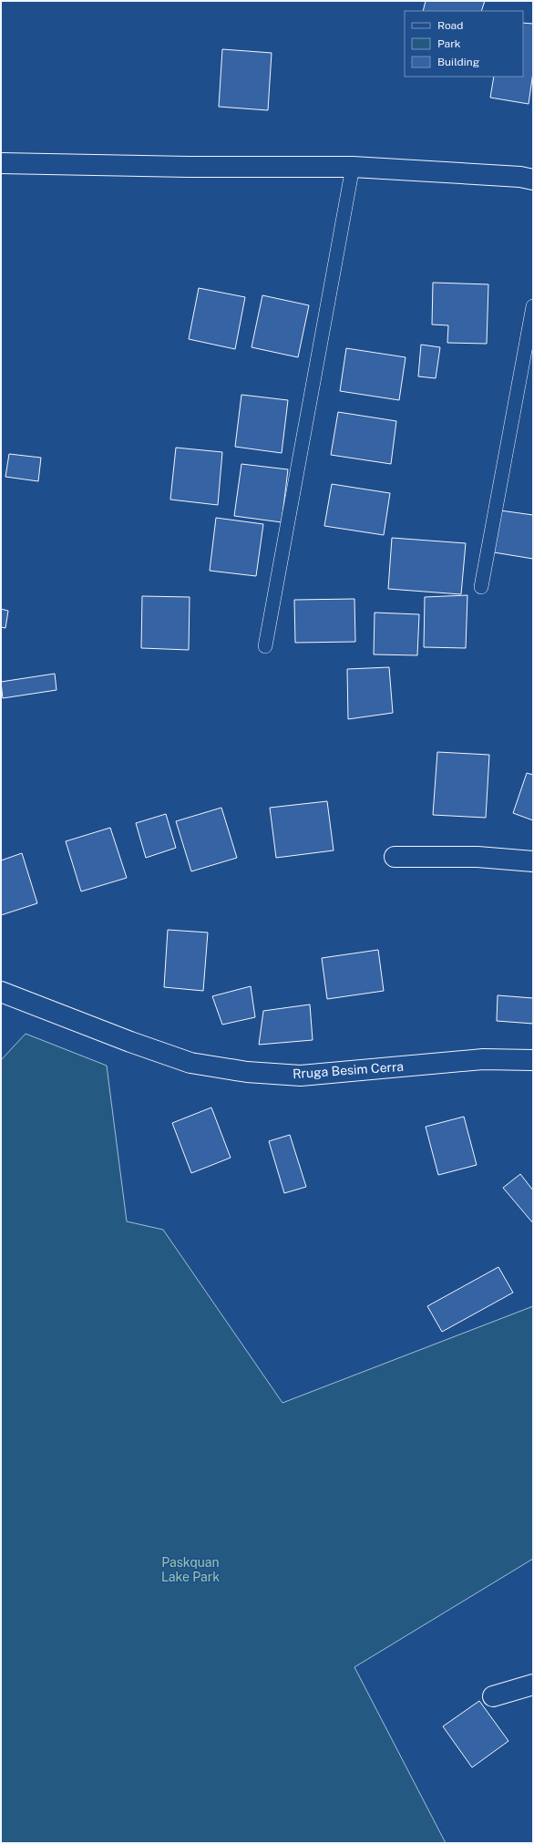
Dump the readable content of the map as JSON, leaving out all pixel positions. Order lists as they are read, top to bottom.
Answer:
{
  "streets": {
    "street": ["Rruga Besim Cerra"]
  },
  "parks": ["Paskquan Lake Park"],
  "legend": ["Road", "Park", "Building"]
}
